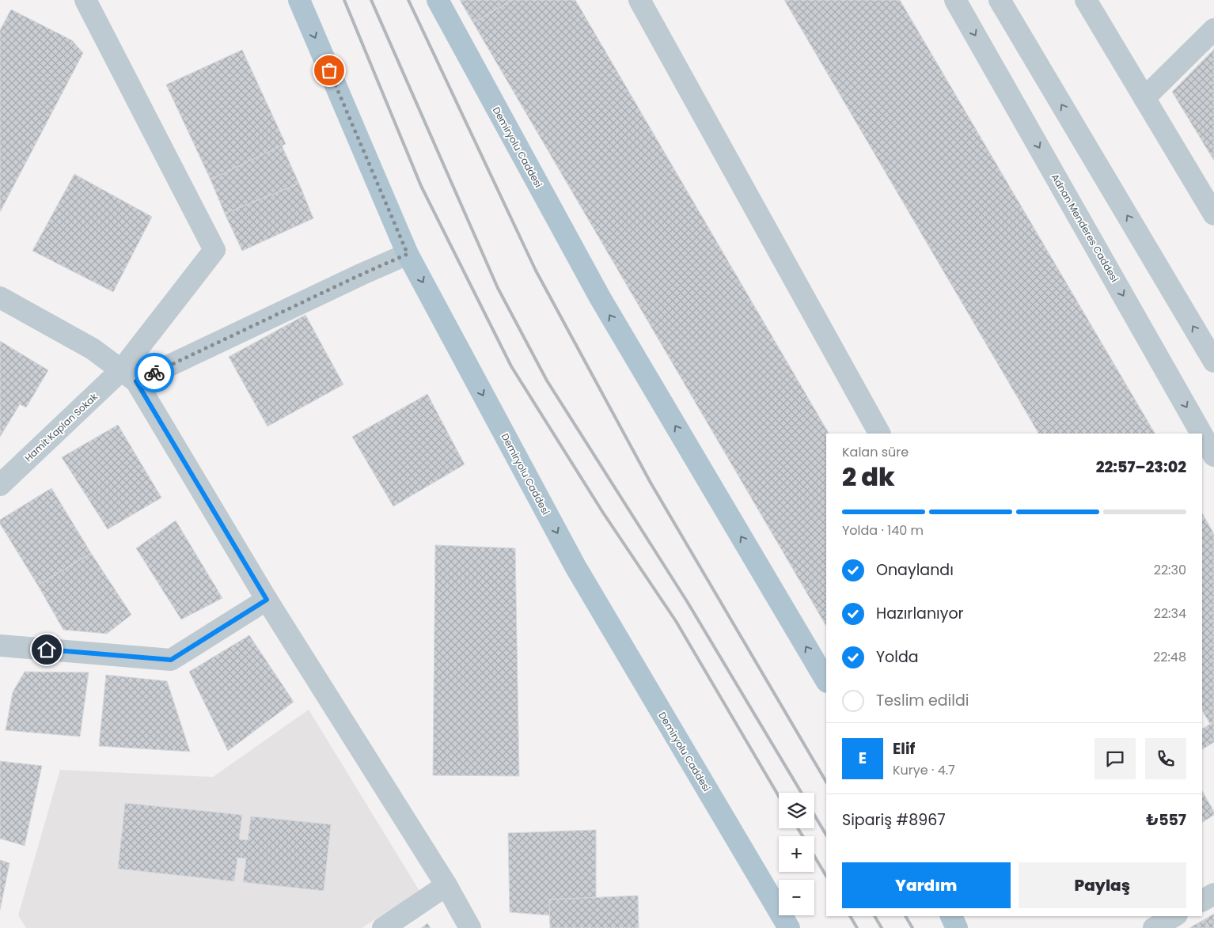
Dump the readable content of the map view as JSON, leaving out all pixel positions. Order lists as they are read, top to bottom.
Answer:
{
  "streets": {
    "main road": ["Demiryolu Caddesi"],
    "street": ["Adnan Menderes Caddesi", "Hamit Kaplan Sokak"]
  },
  "page": {
    "heading": ["2 dk", "Kalan süre", "22:57–23:02"],
    "panel": [
      "Elif",
      "Kurye · 4.7",
      "Sipariş #8967",
      "₺557"
    ],
    "bar": "Yolda · 140 m",
    "list": [
      ["Onaylandı", "22:30"],
      ["Hazırlanıyor", "22:34"],
      ["Yolda", "22:48"],
      "Teslim edildi"
    ],
    "round": "E",
    "map_buttons": ["+", "−"],
    "buttons": ["Yardım", "Paylaş"]
  }
}
